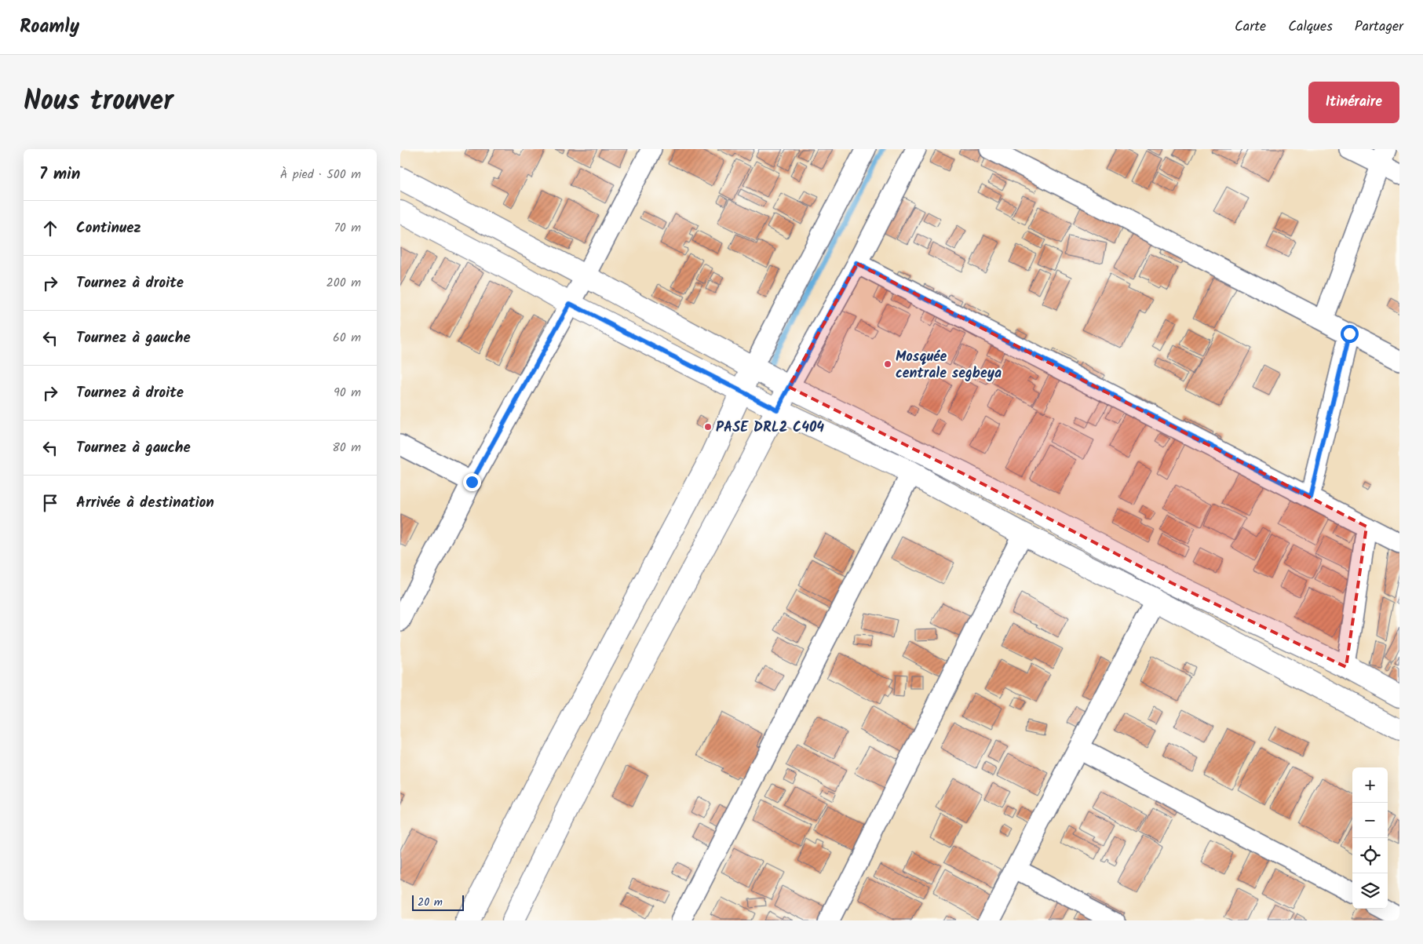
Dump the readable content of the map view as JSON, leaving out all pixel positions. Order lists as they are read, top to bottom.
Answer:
{
  "places": ["Mosquée centrale segbeya", "PASE DRL2 C404"],
  "scale_bar": "20 m",
  "page": {
    "header": "Roamly",
    "nav": ["Carte", "Calques", "Partager"],
    "title": "Nous trouver",
    "buttons": "Itinéraire",
    "heading": ["7 min", "À pied · 500 m"],
    "list": [
      ["Continuez", "70 m"],
      ["Tournez à droite", "200 m"],
      ["Tournez à gauche", "60 m"],
      ["Tournez à droite", "90 m"],
      ["Tournez à gauche", "80 m"],
      "Arrivée à destination"
    ],
    "map_buttons": ["+", "−"],
    "scale": "20 m"
  }
}
